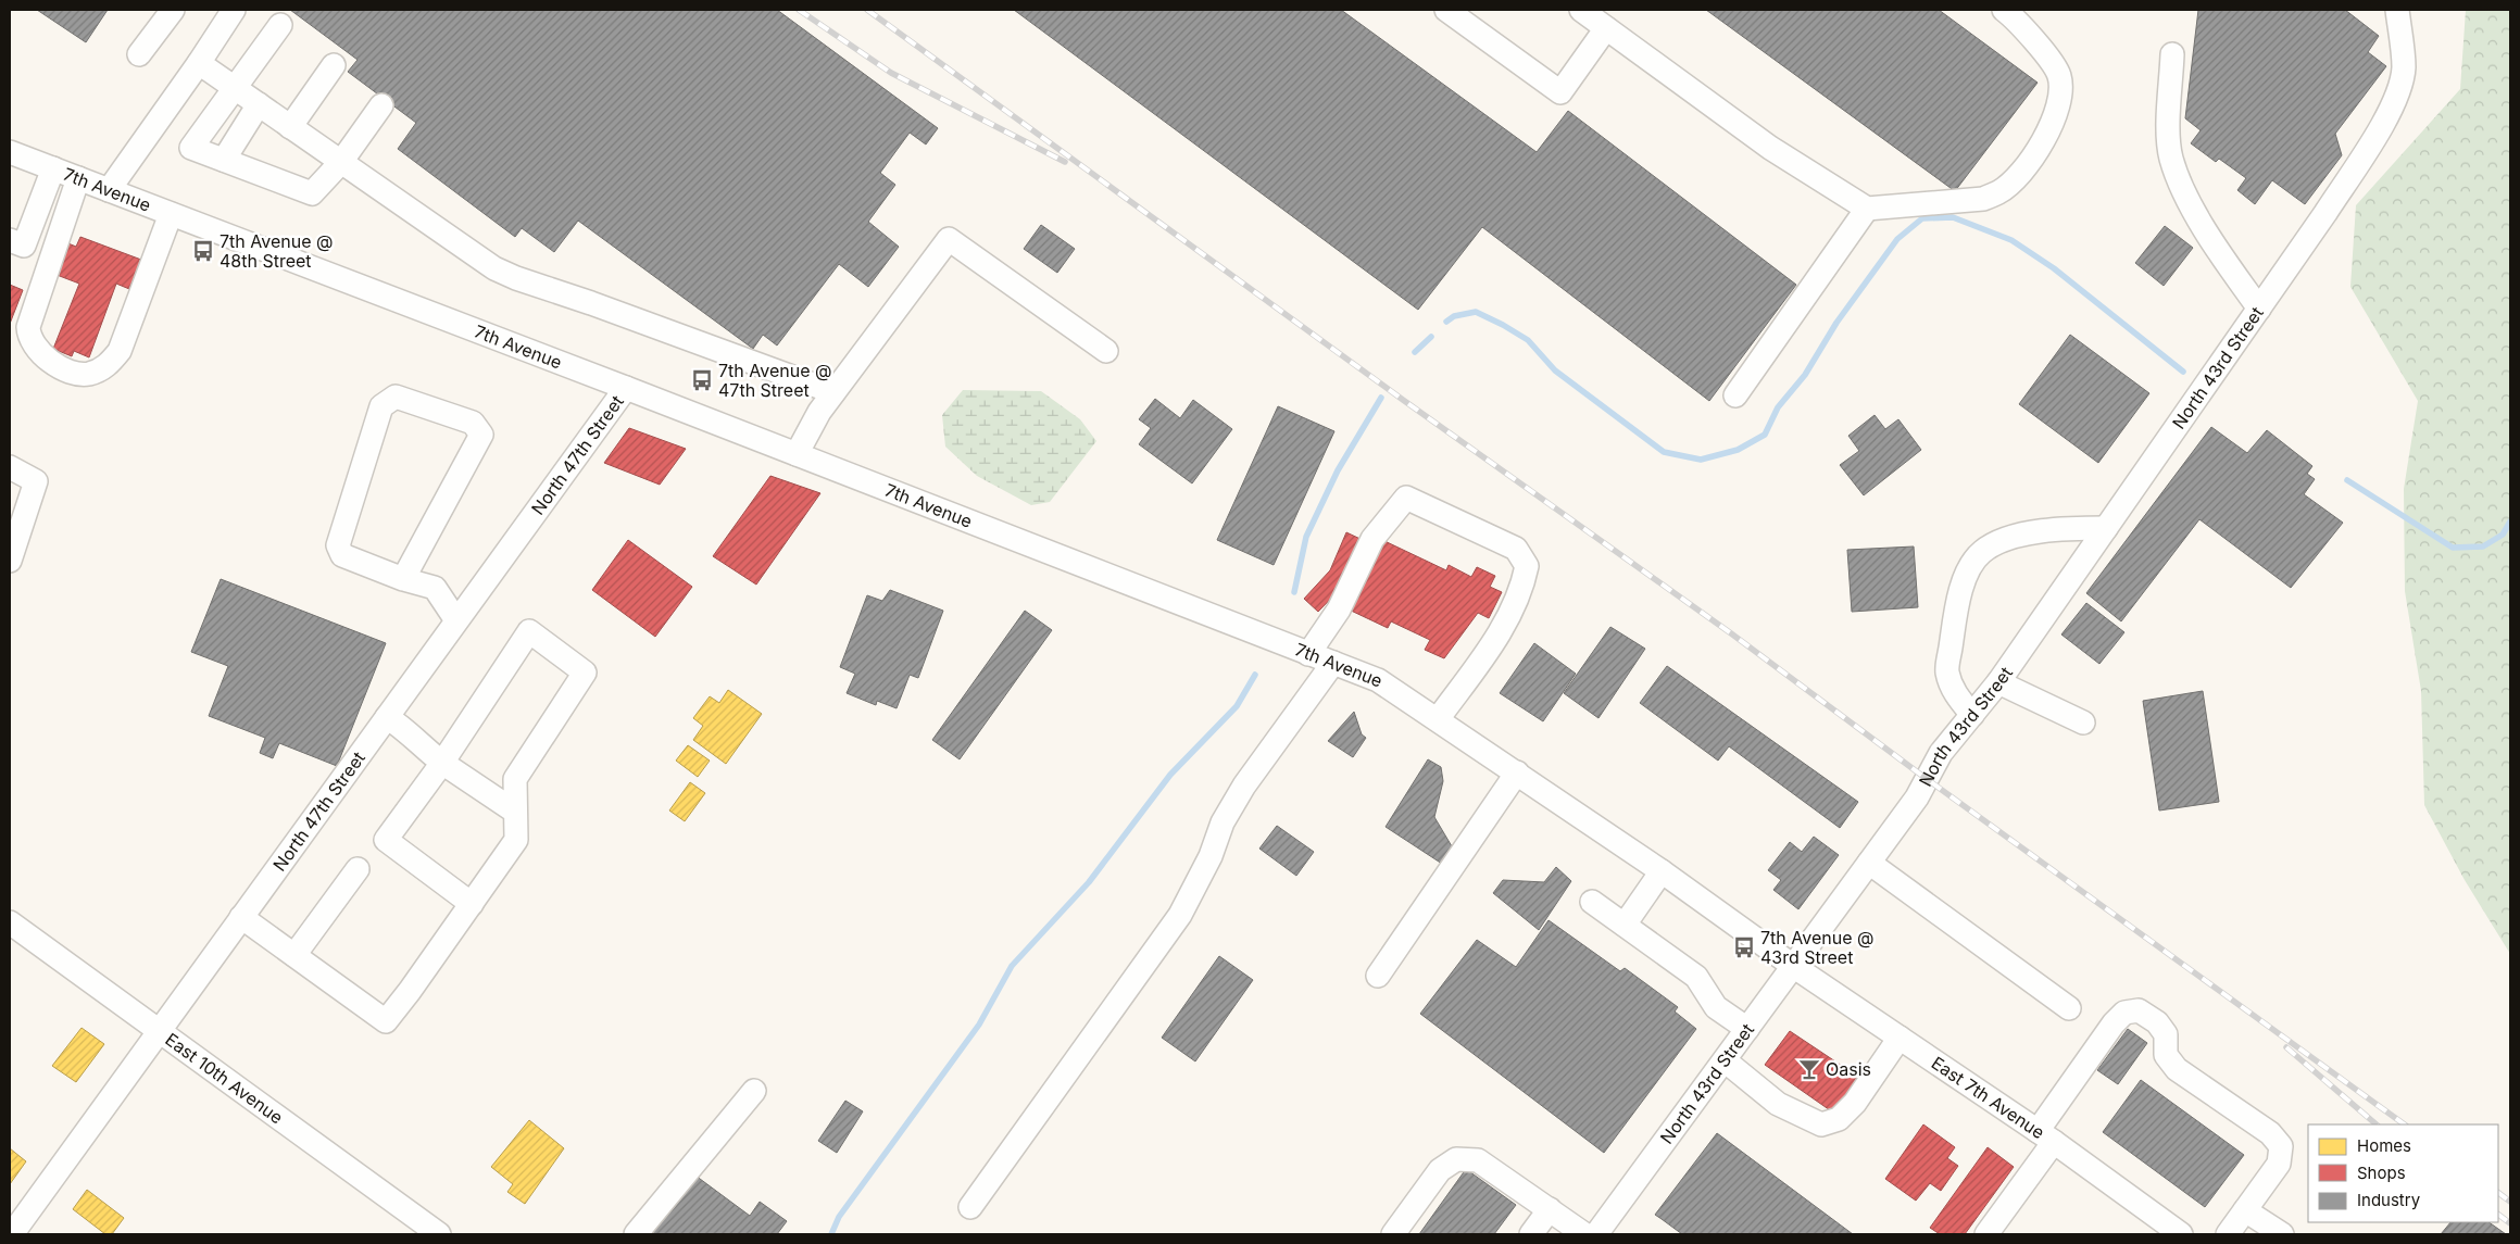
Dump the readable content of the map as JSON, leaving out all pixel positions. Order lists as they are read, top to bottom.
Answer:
{
  "streets": {
    "street": [
      "7th Avenue",
      "North 43rd Street",
      "North 47th Street",
      "East 10th Avenue",
      "East 7th Avenue"
    ]
  },
  "crossings": [
    ["7th Avenue", "North 43rd Street"],
    ["7th Avenue", "North 47th Street"],
    ["7th Avenue", "East 7th Avenue"],
    ["North 43rd Street", "East 7th Avenue"],
    ["North 47th Street", "East 10th Avenue"]
  ],
  "places": {
    "bus stop": ["7th Avenue @ 48th Street", "7th Avenue @ 47th Street", "7th Avenue @ 43rd Street"],
    "bar": ["Oasis"]
  },
  "legend": ["Homes", "Shops", "Industry"]
}
